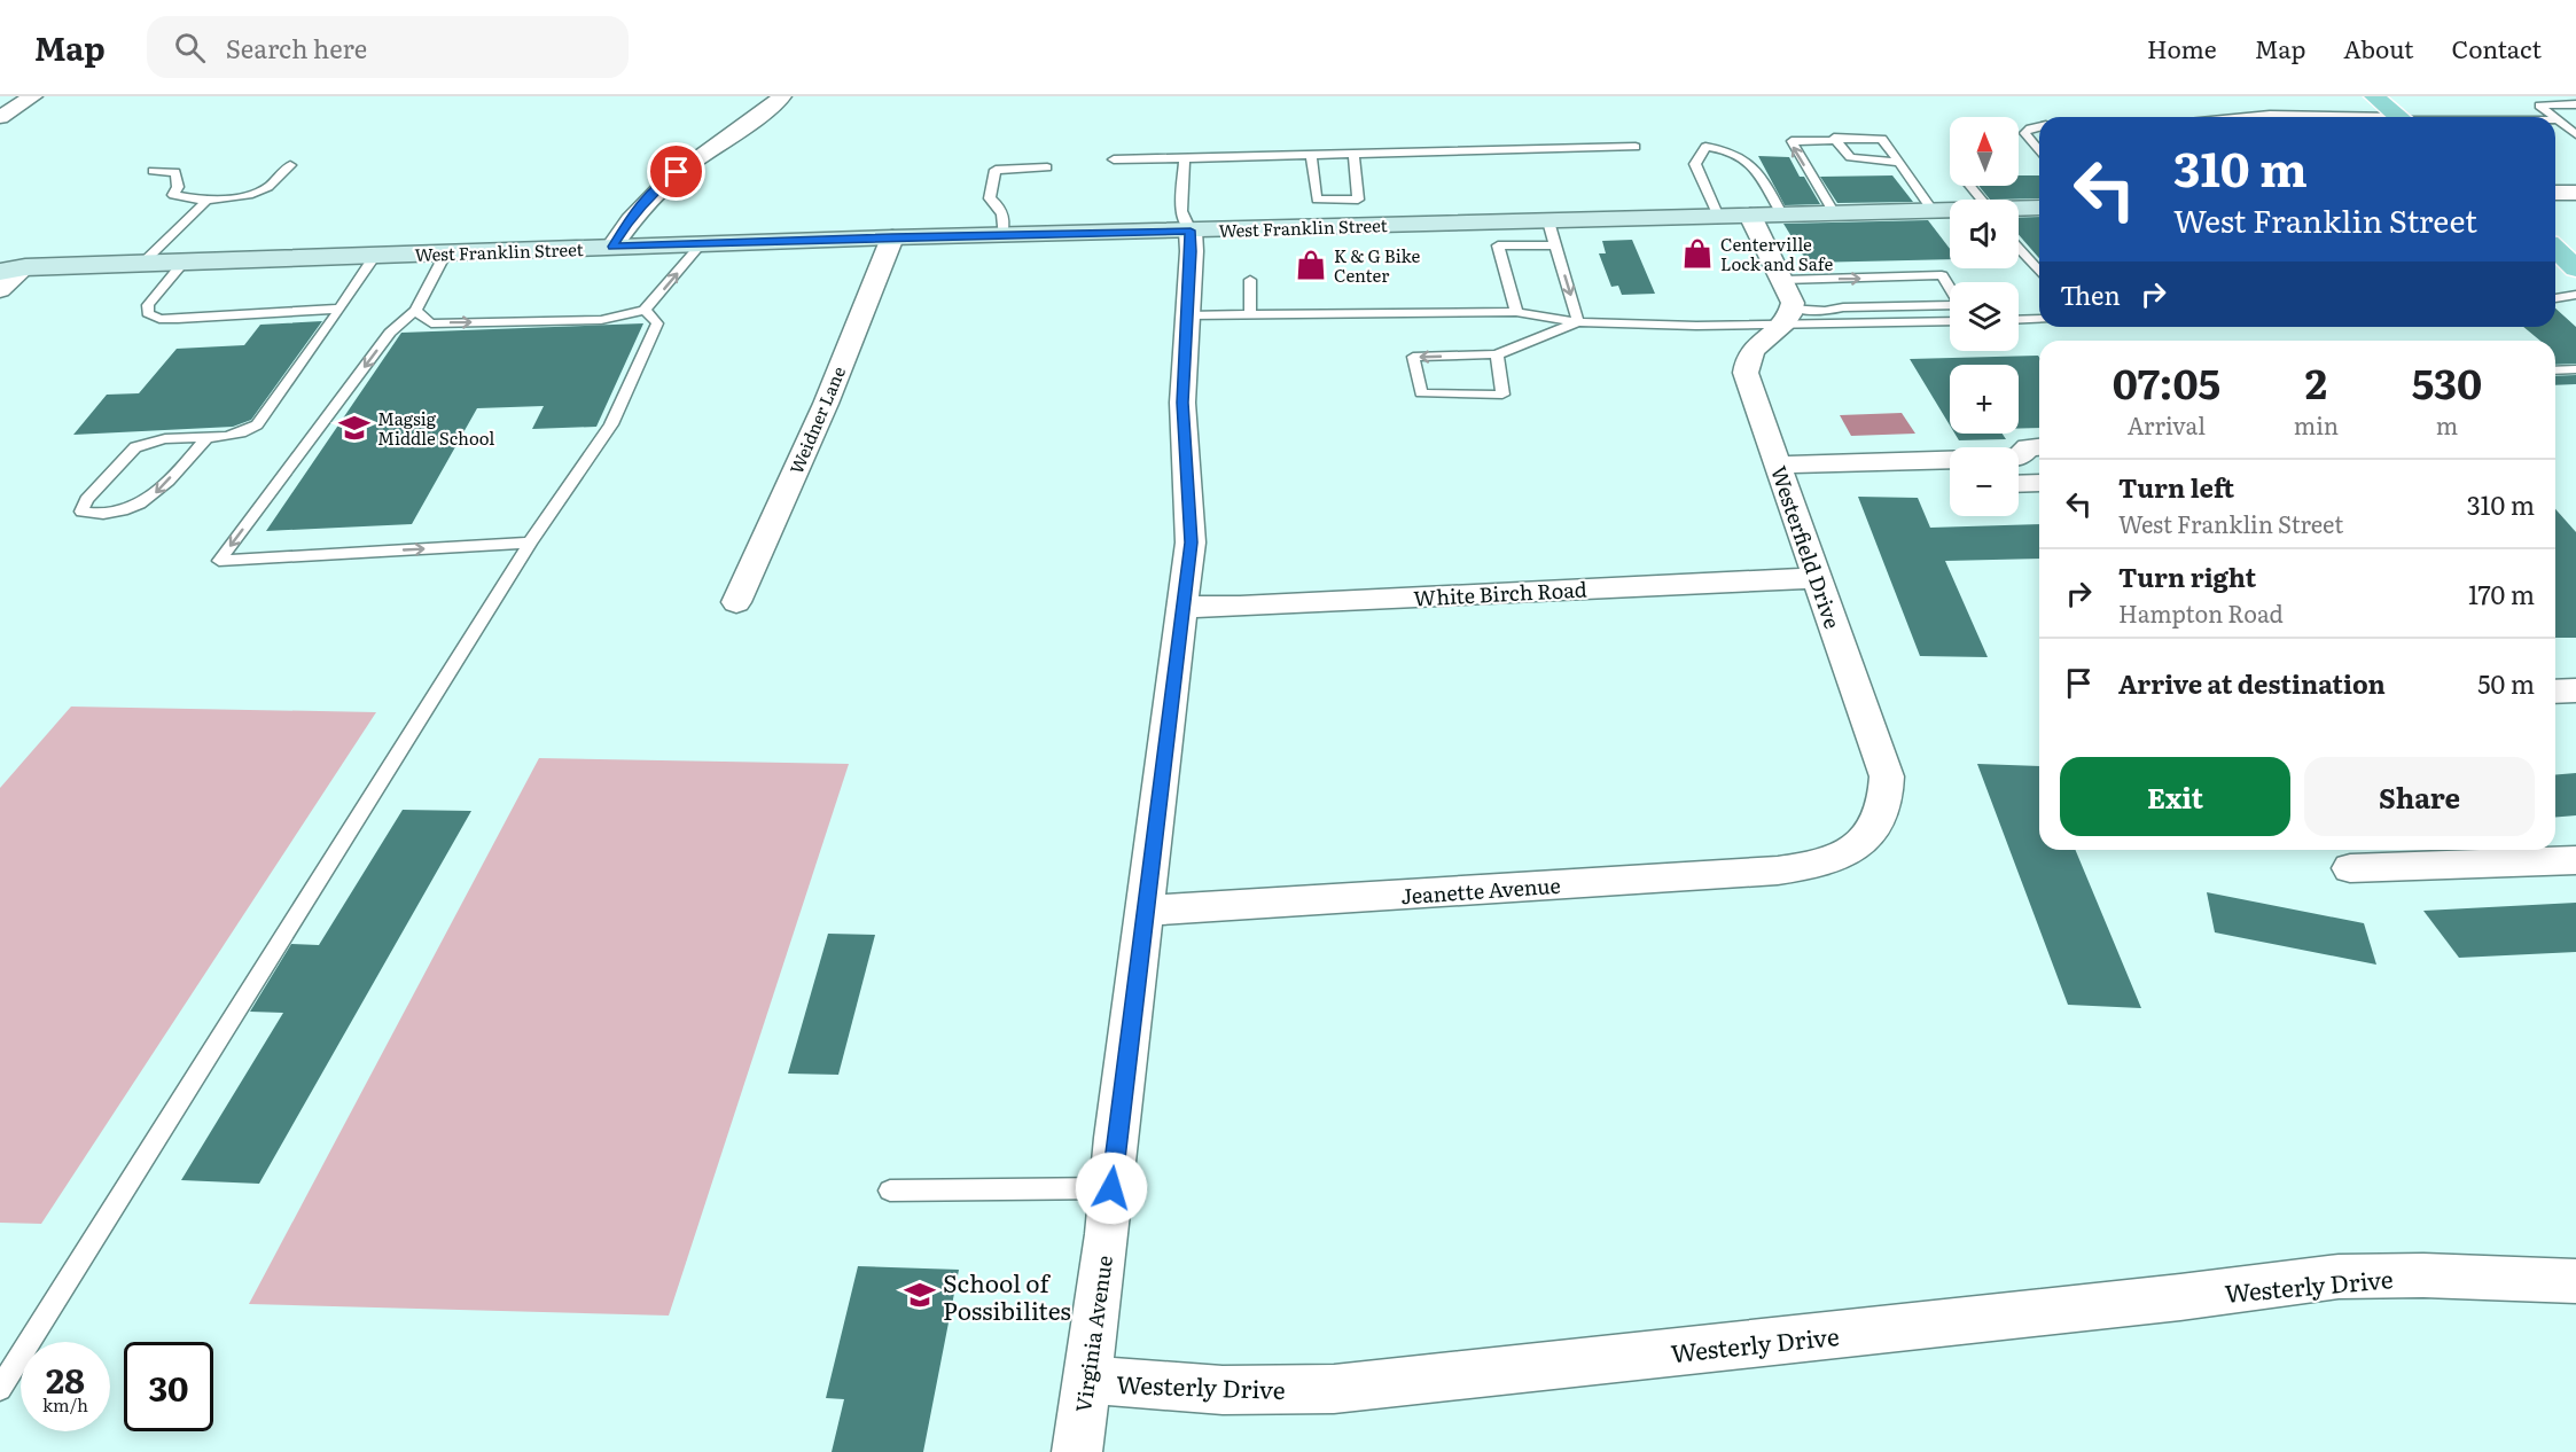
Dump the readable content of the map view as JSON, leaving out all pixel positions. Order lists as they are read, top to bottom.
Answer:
{
  "streets": {
    "main road": ["West Franklin Street"],
    "street": [
      "Weidner Lane",
      "Westerfield Drive",
      "White Birch Road",
      "Jeanette Avenue",
      "Westerly Drive",
      "Virginia Avenue"
    ]
  },
  "crossings": [
    ["West Franklin Street", "Weidner Lane"],
    ["West Franklin Street", "Virginia Avenue"],
    ["Westerfield Drive", "White Birch Road"],
    ["Westerfield Drive", "Jeanette Avenue"],
    ["White Birch Road", "Virginia Avenue"],
    ["Jeanette Avenue", "Virginia Avenue"],
    ["Westerly Drive", "Virginia Avenue"]
  ],
  "places": {
    "shop": ["Centerville Lock and Safe", "K & G Bike Center"],
    "school or university": ["Magsig Middle School", "School of Possibilites"]
  },
  "north": "top",
  "page": {
    "header": "Map",
    "search": "Search here",
    "nav": [
      "Home",
      "Map",
      "About",
      "Contact"
    ],
    "map_buttons": ["+", "−"],
    "turn": ["310 m", "West Franklin Street"],
    "then": "Then",
    "eta": [
      "07:05",
      "Arrival",
      "2",
      "min",
      "530",
      "m"
    ],
    "list": [
      {
        "name": "Turn left",
        "note": "West Franklin Street",
        "value": "310 m"
      },
      {
        "name": "Turn right",
        "note": "Hampton Road",
        "value": "170 m"
      },
      {
        "name": "Arrive at destination",
        "value": "50 m"
      }
    ],
    "buttons": ["Exit", "Share"],
    "speed": "28 km/h",
    "limit": "30"
  }
}
